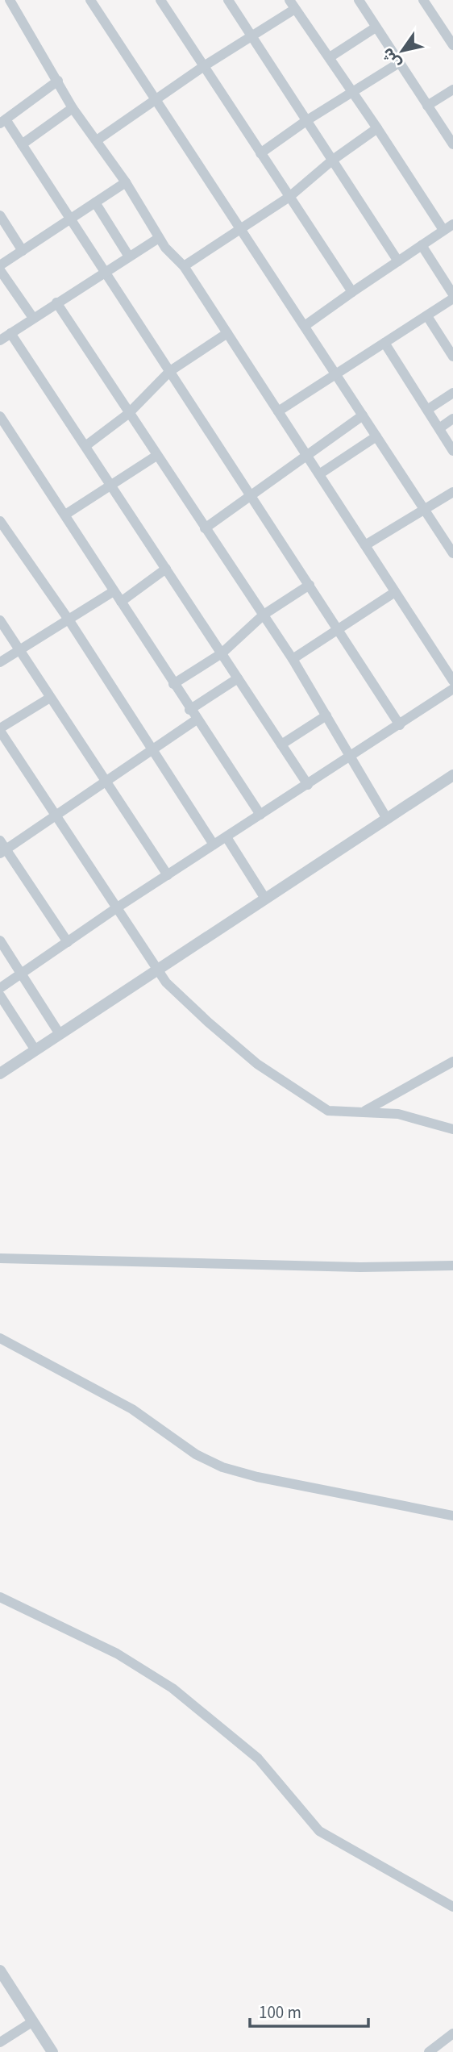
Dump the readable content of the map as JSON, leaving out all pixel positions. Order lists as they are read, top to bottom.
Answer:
{
  "scale_bar": "100 m",
  "north": "bottom left"
}
